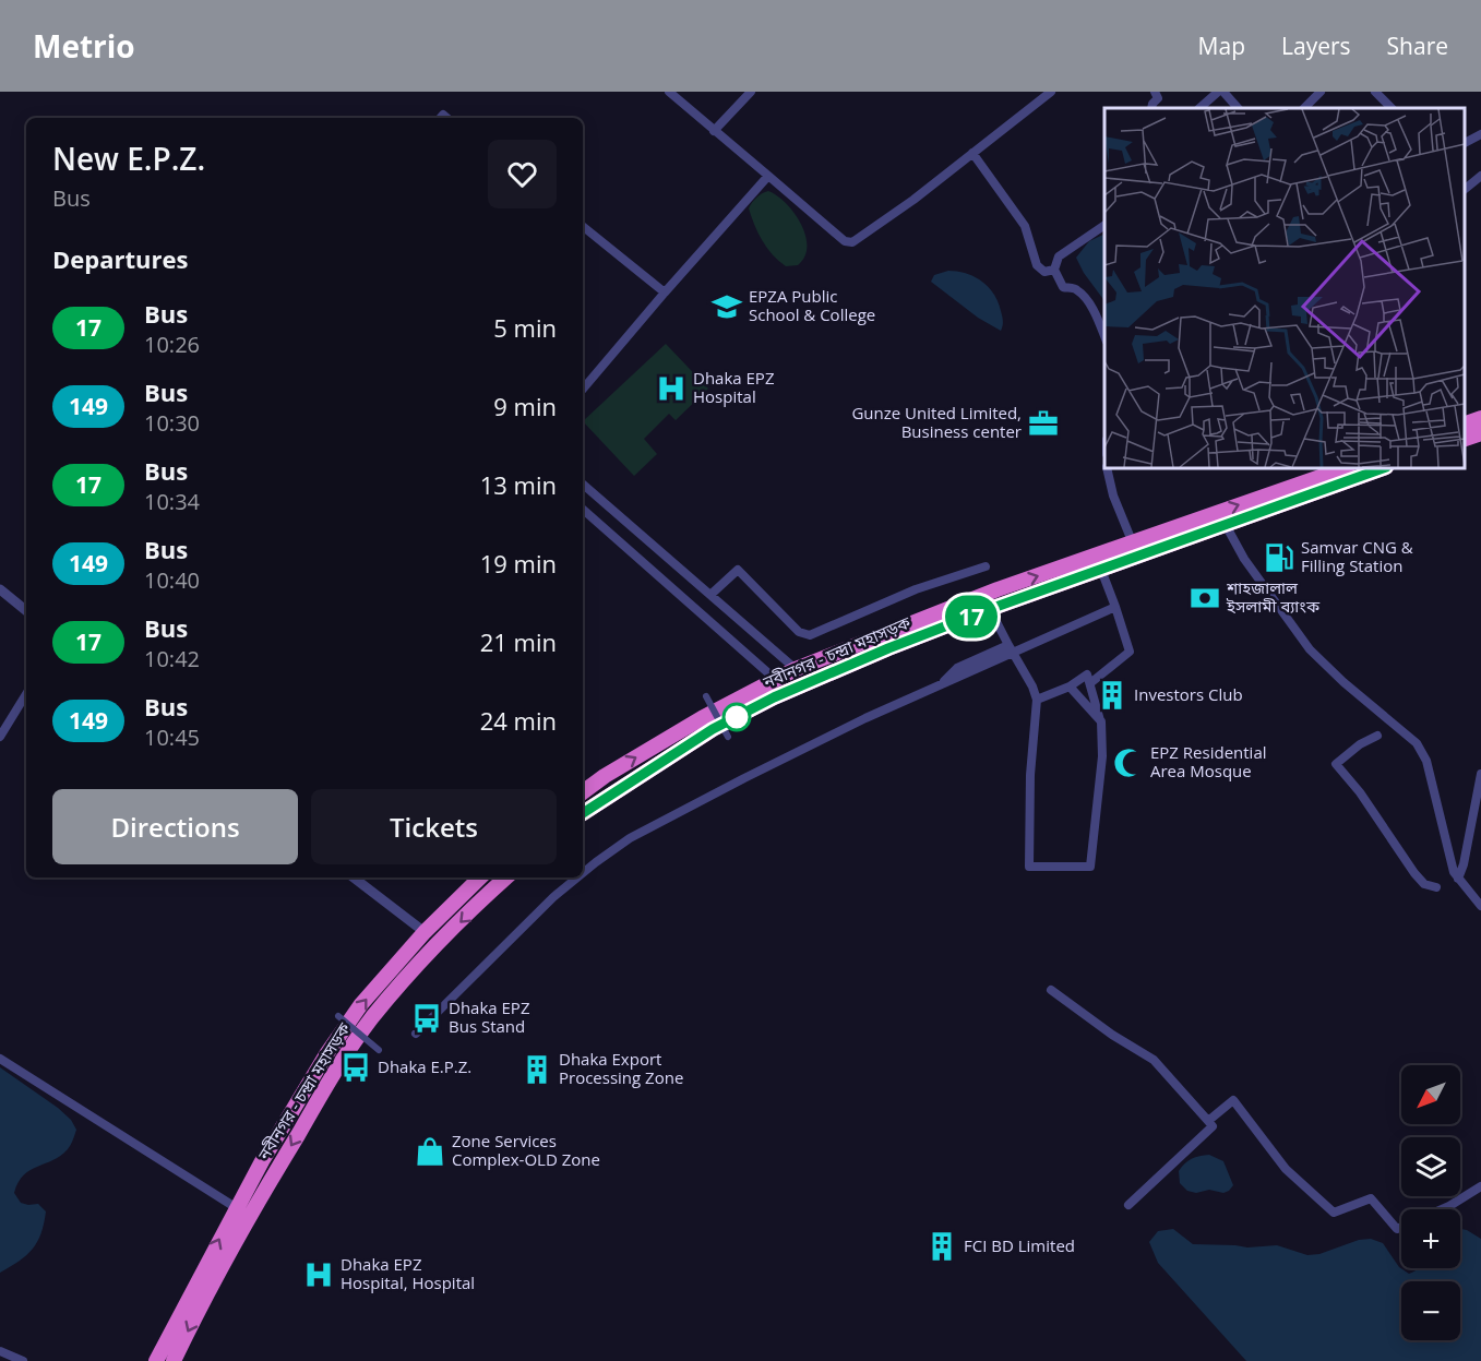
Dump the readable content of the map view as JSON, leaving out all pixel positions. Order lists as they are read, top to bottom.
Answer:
{
  "streets": {
    "highway": ["নবীনগর - চন্দ্রা মহাসড়ক"]
  },
  "places": {
    "school or university": ["EPZA Public School & College"],
    "hospital": ["Dhaka EPZ Hospital", "Dhaka EPZ Hospital, Hospital"],
    "office": ["Gunze United Limited, Business center"],
    "fuel station": ["Samvar CNG & Filling Station"],
    "bank": ["শাহজালাল ইসলামী ব্যাংক"],
    "building": ["Investors Club", "Dhaka Export Processing Zone", "FCI BD Limited"],
    "mosque": ["EPZ Residential Area Mosque"],
    "bus stop": ["Dhaka EPZ Bus Stand", "Dhaka E.P.Z."],
    "shop": ["Zone Services Complex-OLD Zone"]
  },
  "lines": ["bus line 17"],
  "north": "bottom left",
  "page": {
    "header": "Metrio",
    "nav": ["Map", "Layers", "Share"],
    "on_map": "17",
    "heading": [
      ["New E.P.Z.", "Bus"],
      "Departures"
    ],
    "list": [
      {
        "mark": "17",
        "name": "Bus",
        "note": "10:26",
        "value": "5 min"
      },
      {
        "mark": "149",
        "name": "Bus",
        "note": "10:30",
        "value": "9 min"
      },
      {
        "mark": "17",
        "name": "Bus",
        "note": "10:34",
        "value": "13 min"
      },
      {
        "mark": "149",
        "name": "Bus",
        "note": "10:40",
        "value": "19 min"
      },
      {
        "mark": "17",
        "name": "Bus",
        "note": "10:42",
        "value": "21 min"
      },
      {
        "mark": "149",
        "name": "Bus",
        "note": "10:45",
        "value": "24 min"
      }
    ],
    "buttons": ["Directions", "Tickets"],
    "map_buttons": ["+", "−"]
  }
}
